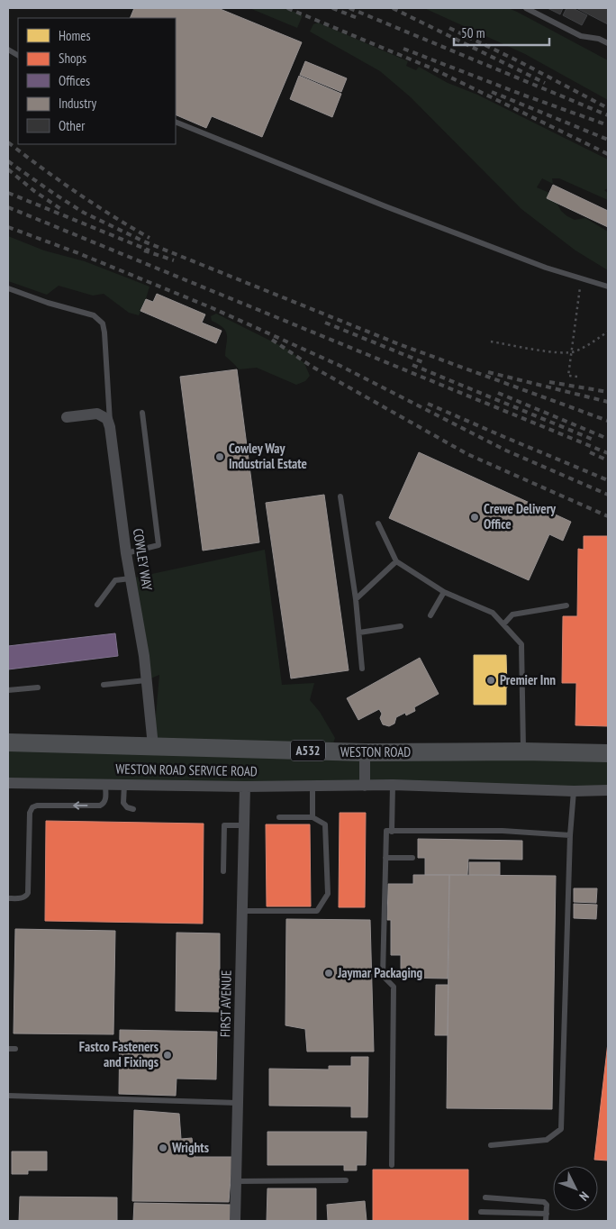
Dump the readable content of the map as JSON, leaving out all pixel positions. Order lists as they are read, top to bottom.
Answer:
{
  "streets": {
    "main road": ["A532", "WESTON ROAD"],
    "street": ["COWLEY WAY", "WESTON ROAD SERVICE ROAD", "FIRST AVENUE"]
  },
  "crossings": [
    ["COWLEY WAY", "WESTON ROAD"],
    ["WESTON ROAD SERVICE ROAD", "FIRST AVENUE"]
  ],
  "places": [
    "Cowley Way Industrial Estate",
    "Crewe Delivery Office",
    "Premier Inn",
    "Jaymar Packaging",
    "Fastco Fasteners and Fixings",
    "Wrights"
  ],
  "legend": [
    "Homes",
    "Shops",
    "Offices",
    "Industry",
    "Other"
  ],
  "scale_bar": "50 m",
  "north": "bottom right"
}
